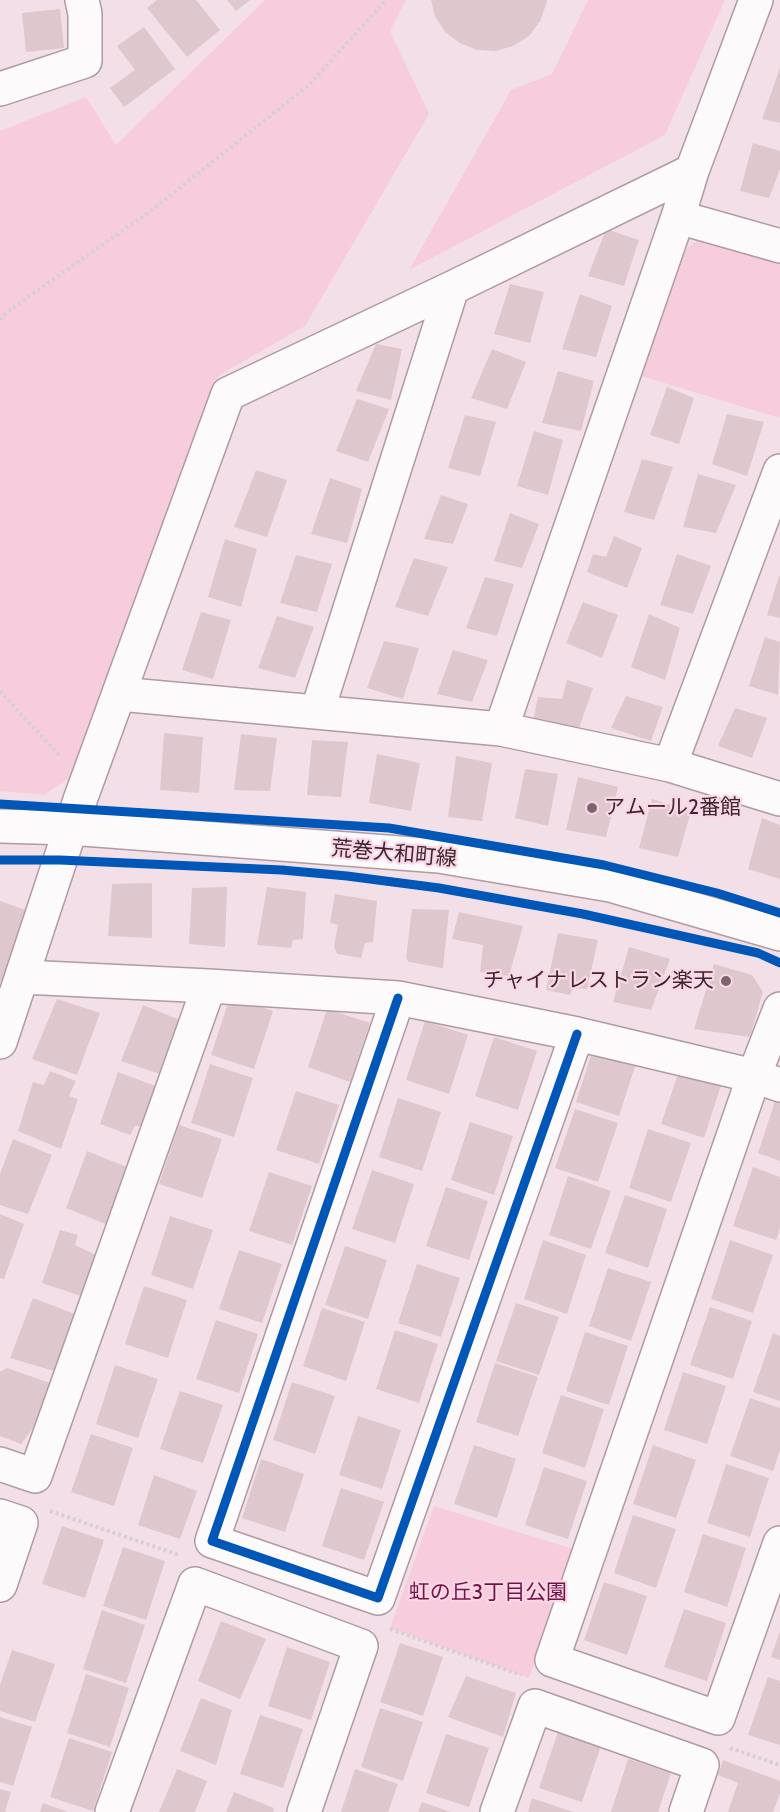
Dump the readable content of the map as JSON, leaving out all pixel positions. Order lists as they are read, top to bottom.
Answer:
{
  "streets": {
    "street": ["荒巻大和町線"]
  },
  "parks": ["虹の丘3丁目公園"],
  "places": ["アムール2番館", "チャイナレストラン楽天"]
}
